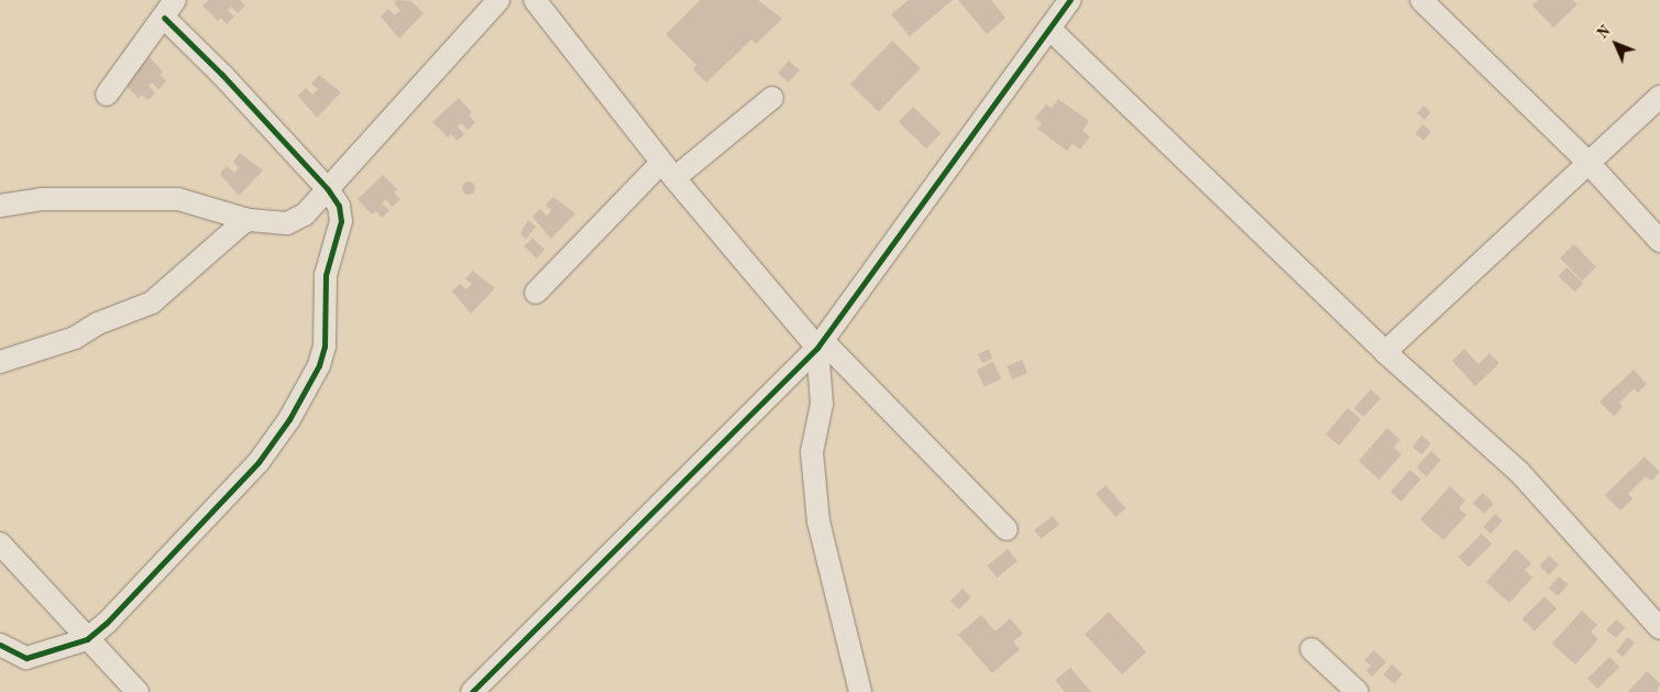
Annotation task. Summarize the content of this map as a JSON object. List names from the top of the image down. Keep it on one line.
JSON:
{"north":"top left"}
